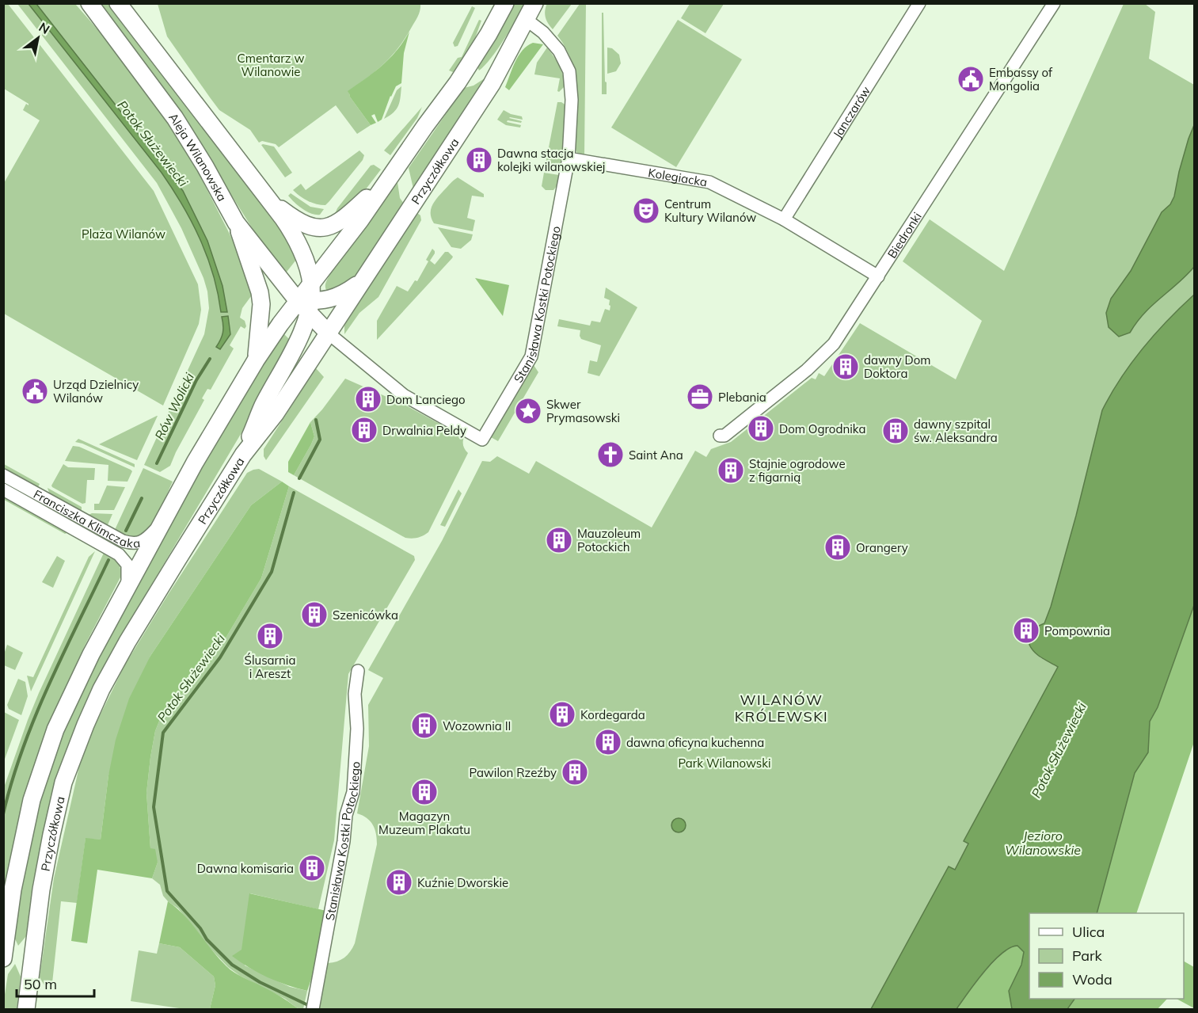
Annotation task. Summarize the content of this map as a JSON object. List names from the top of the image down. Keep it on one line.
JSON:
{"streets":{"main road":["Aleja Wilanowska","Przyczółkowa"],"street":["Janczarów","Kolegiacka","Biedronki","Stanisława Kostki Potockiego","Franciszka Klimczaka"]},"crossings":[["Janczarów","Kolegiacka"],["Aleja Wilanowska","Przyczółkowa"],["Aleja Wilanowska","Stanisława Kostki Potockiego"],["Przyczółkowa","Stanisława Kostki Potockiego"],["Kolegiacka","Biedronki"],["Kolegiacka","Stanisława Kostki Potockiego"]],"districts":["WILANÓW KRÓLEWSKI"],"water":["Potok Służewiecki","Rów Wolicki","Jezioro Wilanowskie"],"parks":["Cmentarz w Wilanowie","Plaża Wilanów","Park Wilanowski"],"places":{"public building":["Embassy of Mongolia","Urząd Dzielnicy Wilanów"],"building":["Dawna stacja kolejki wilanowskiej","dawny Dom Doktora","Dom Lanciego","Dom Ogrodnika","Drwalnia Peldy","dawny szpital św. Aleksandra","Stajnie ogrodowe z figarnią","Mauzoleum Potockich","Orangery","Szenicówka","Pompownia","Ślusarnia i Areszt","Kordegarda","Wozownia II","dawna oficyna kuchenna","Pawilon Rzeźby","Magazyn Muzeum Plakatu","Dawna komisaria","Kuźnie Dworskie"],"theatre":["Centrum Kultury Wilanów"],"office":["Plebania"],"place":["Skwer Prymasowski"],"church":["Saint Ana"]},"legend":["Ulica","Park","Woda"],"scale_bar":"50 m","north":"top right"}
